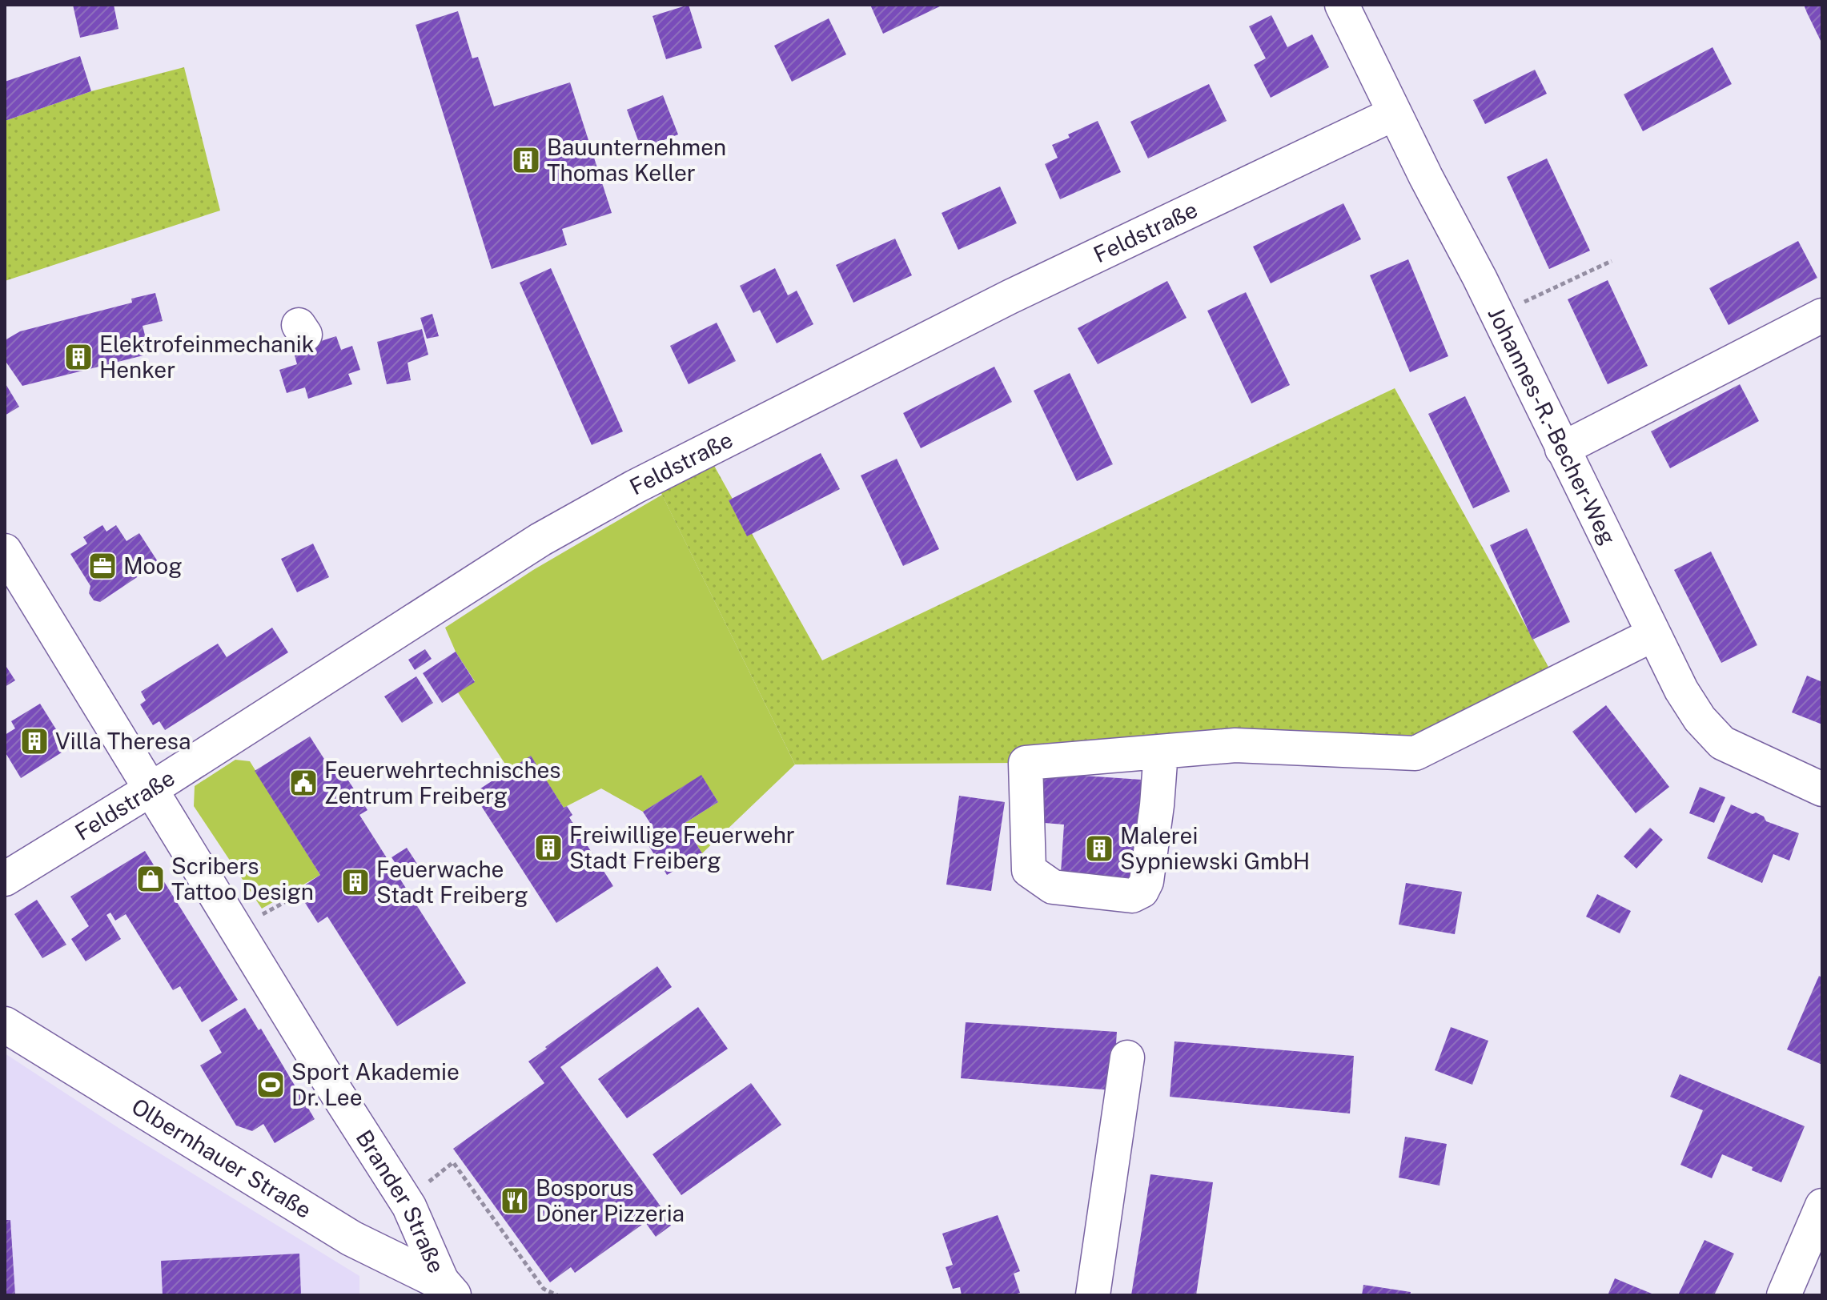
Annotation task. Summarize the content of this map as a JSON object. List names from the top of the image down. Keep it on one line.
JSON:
{"streets":{"main road":["Olbernhauer Straße"],"street":["Feldstraße","Johannes-R.-Becher-Weg","Brander Straße"]},"crossings":[["Feldstraße","Johannes-R.-Becher-Weg"],["Feldstraße","Brander Straße"],["Olbernhauer Straße","Brander Straße"]],"places":{"building":["Bauunternehmen Thomas Keller","Elektrofeinmechanik Henker","Villa Theresa","Freiwillige Feuerwehr Stadt Freiberg","Malerei Sypniewski GmbH","Feuerwache Stadt Freiberg"],"office":["Moog"],"public building":["Feuerwehrtechnisches Zentrum Freiberg"],"shop":["Scribers Tattoo Design"],"sports":["Sport Akademie Dr. Lee"],"restaurant":["Bosporus Döner Pizzeria"]}}
